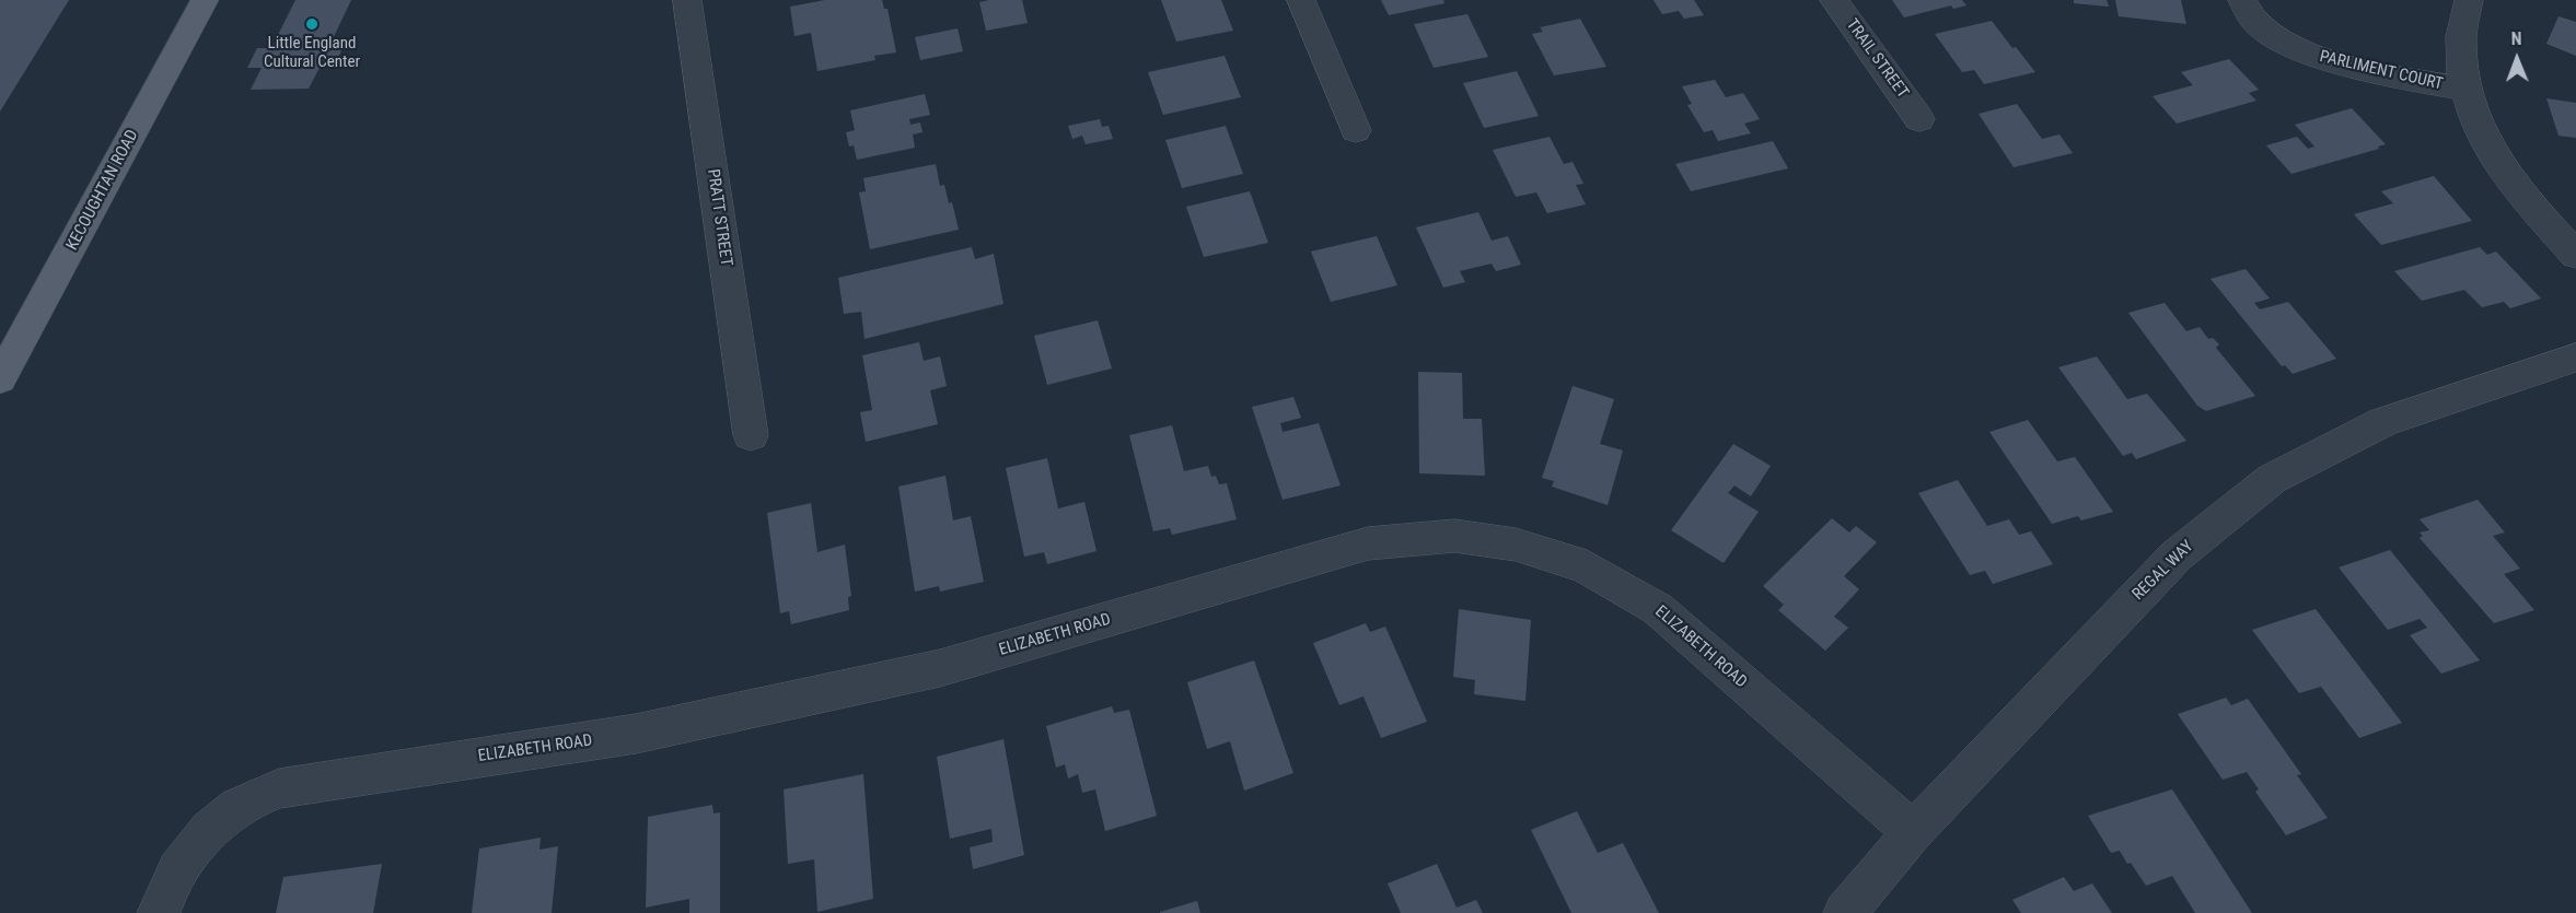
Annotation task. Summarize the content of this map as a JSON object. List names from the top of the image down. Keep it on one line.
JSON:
{"streets":{"main road":["KECOUGHTAN ROAD"],"street":["TRAIL STREET","PARLIMENT COURT","PRATT STREET","REGAL WAY","ELIZABETH ROAD"]},"crossings":[["REGAL WAY","ELIZABETH ROAD"]],"places":["Little England Cultural Center"],"north":"top"}
